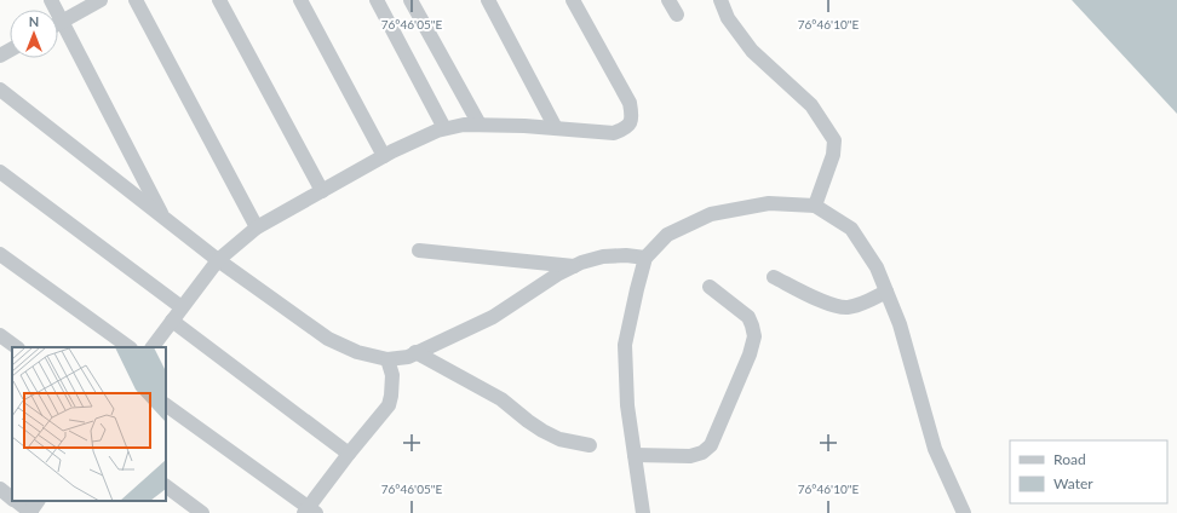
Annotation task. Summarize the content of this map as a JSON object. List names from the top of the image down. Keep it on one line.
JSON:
{"legend":["Road","Water"],"north":"top","coordinates":["76°46'05\"E","76°46'10\"E"]}
